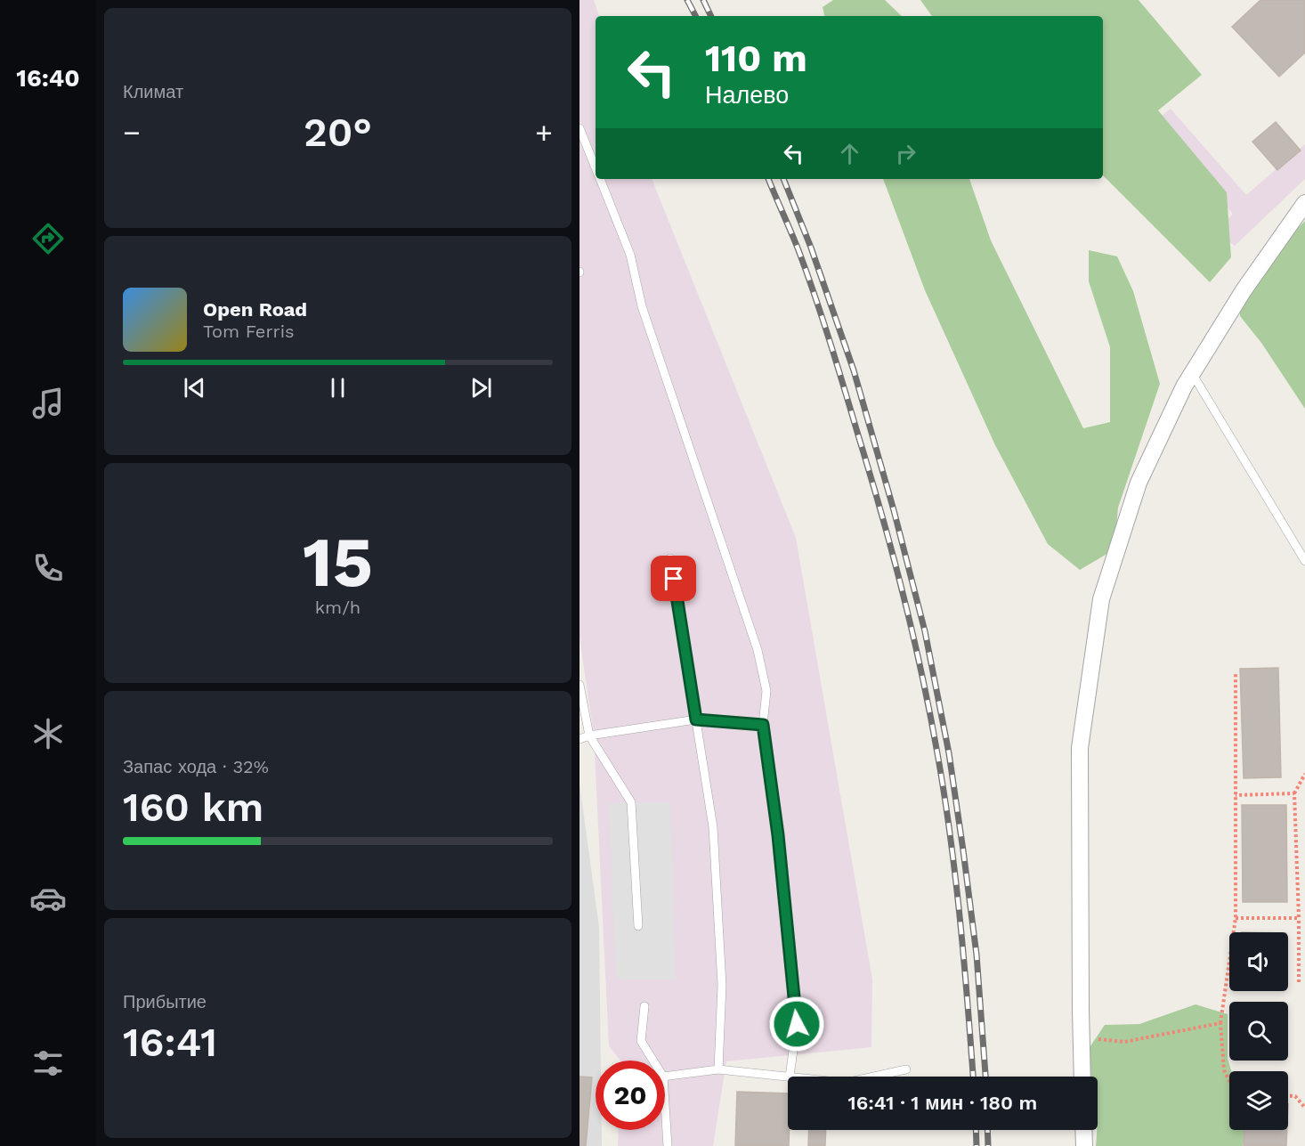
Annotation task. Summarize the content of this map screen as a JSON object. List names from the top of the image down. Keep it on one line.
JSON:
{"page":{"tabs":"16:40","tile":["Климат",["15","km/h"],["Запас хода · 32%","160 km"],["Прибытие","16:41"]],"turn":["110 m","Налево"],"heat":["−","20°","+"],"song":["Open Road","Tom Ferris"],"limit":"20","trip":"16:41 · 1 мин · 180 m"}}
